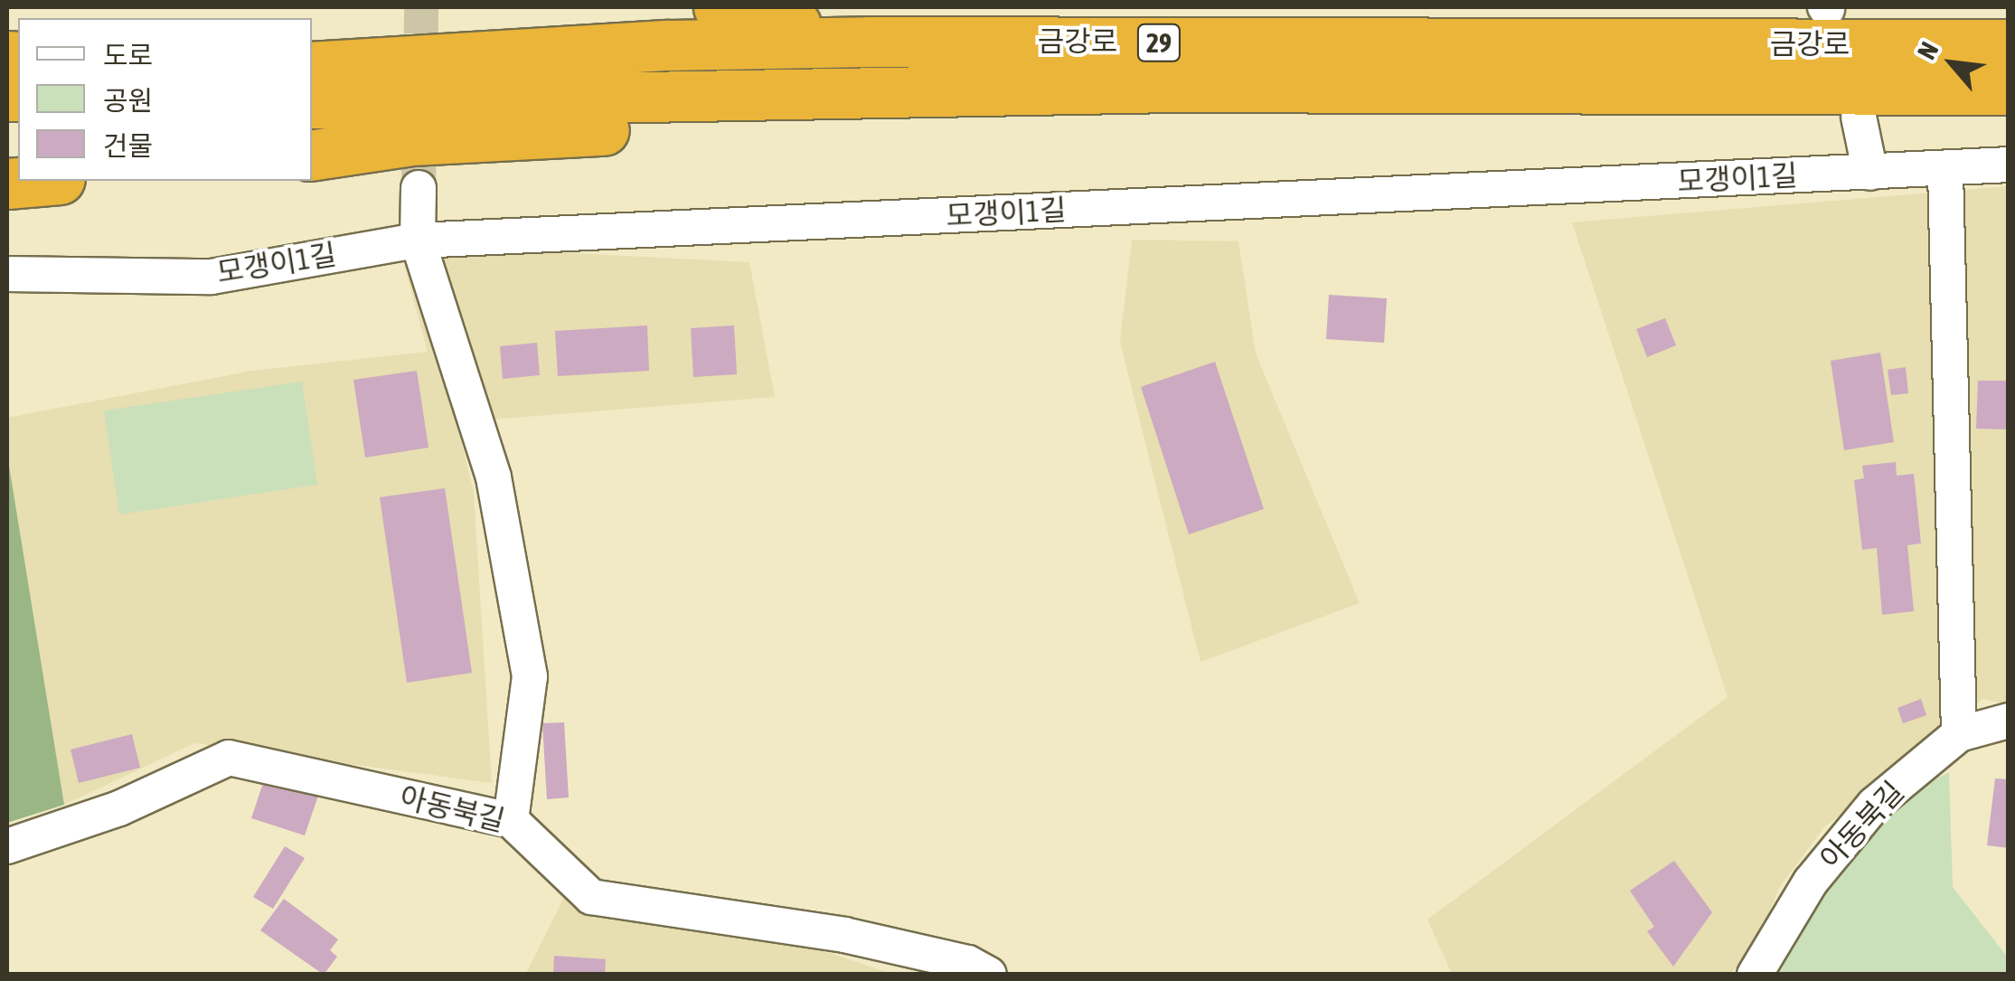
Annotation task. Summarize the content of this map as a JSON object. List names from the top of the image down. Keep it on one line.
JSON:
{"streets":{"highway":["금강로","29"],"street":["모갱이1길","아동북길"]},"legend":["도로","공원","건물"],"north":"top left"}
